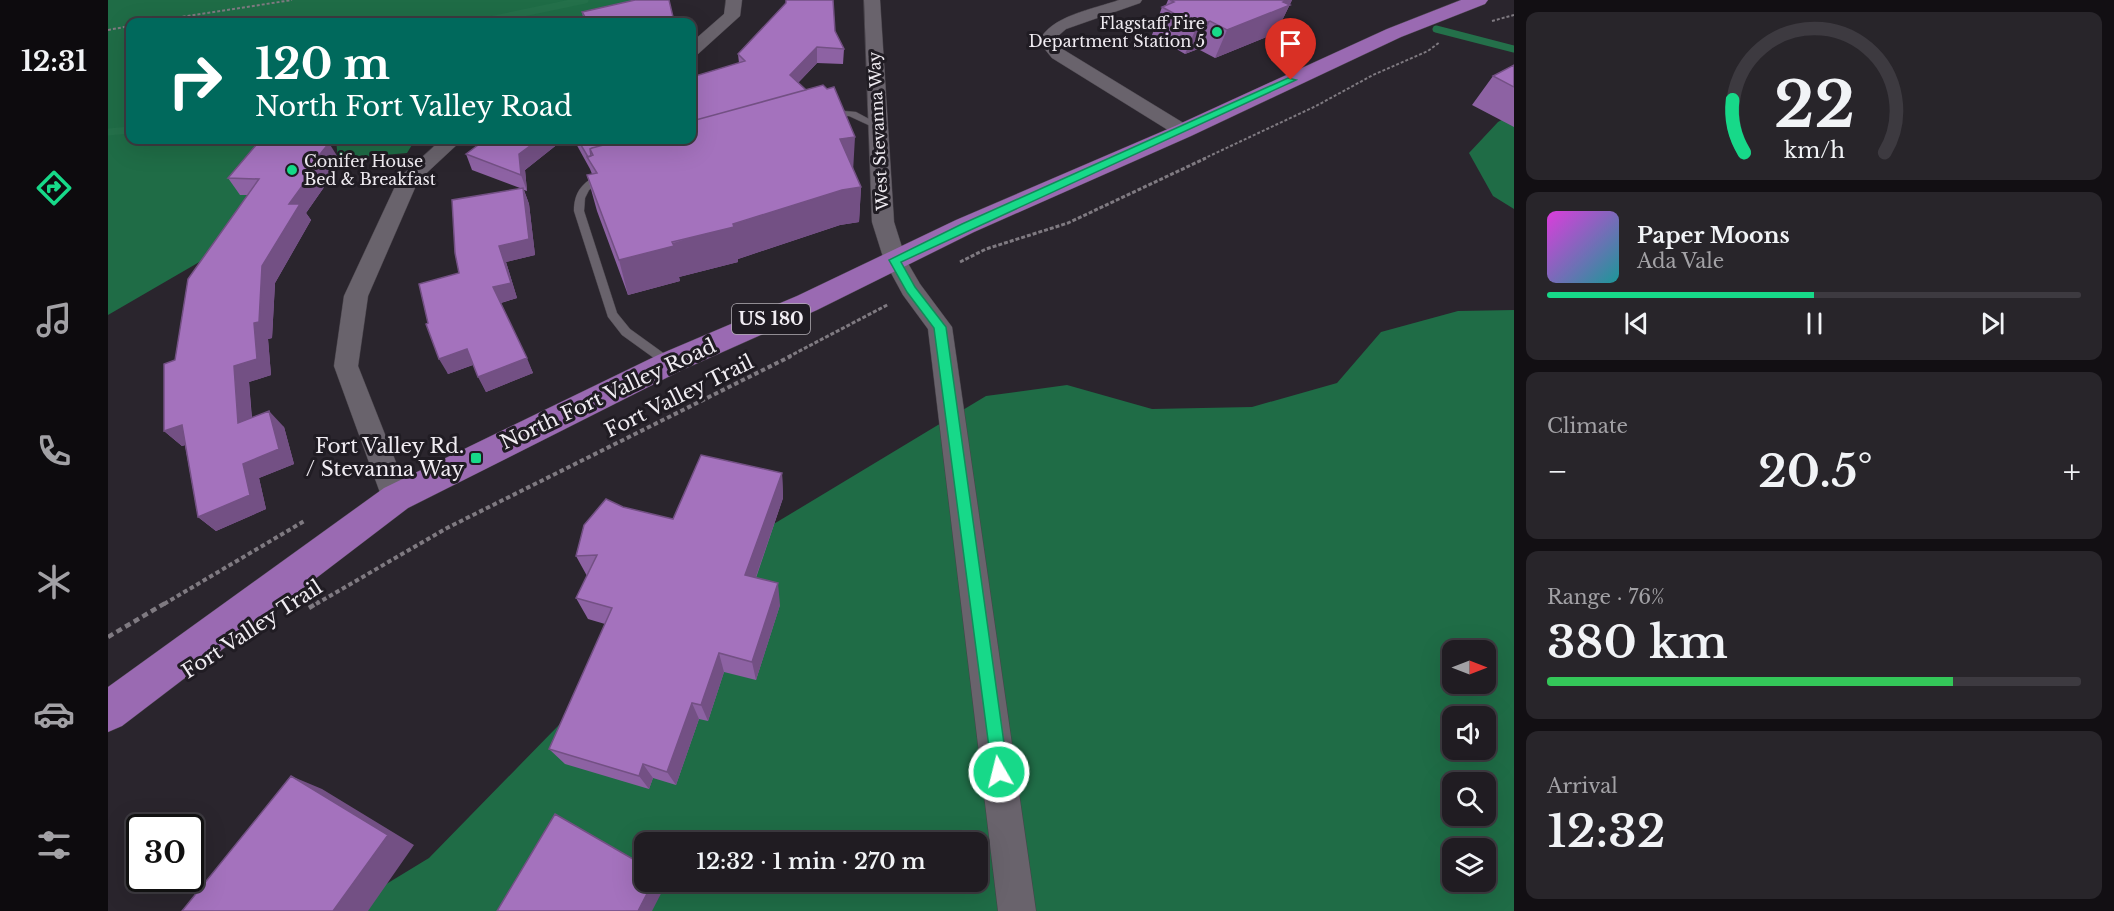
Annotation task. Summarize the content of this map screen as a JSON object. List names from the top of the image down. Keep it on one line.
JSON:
{"streets":{"main road":["US 180","North Fort Valley Road"],"street":["West Stevanna Way"],"path":["Fort Valley Trail"]},"crossings":[["West Stevanna Way","North Fort Valley Road"],["West Stevanna Way","Fort Valley Trail"]],"places":{"other":["Flagstaff Fire Department Station 5","Conifer House Bed & Breakfast"],"transit":["Fort Valley Rd. / Stevanna Way"]},"north":"right","page":{"tabs":"12:31","turn":["120 m","North Fort Valley Road"],"song":["Paper Moons","Ada Vale"],"tile":["Climate",["Range · 76%","380 km"],["Arrival","12:32"]],"heat":["−","20.5°","+"],"limit":"30","trip":"12:32 · 1 min · 270 m","gauge":["22","km/h"]}}
